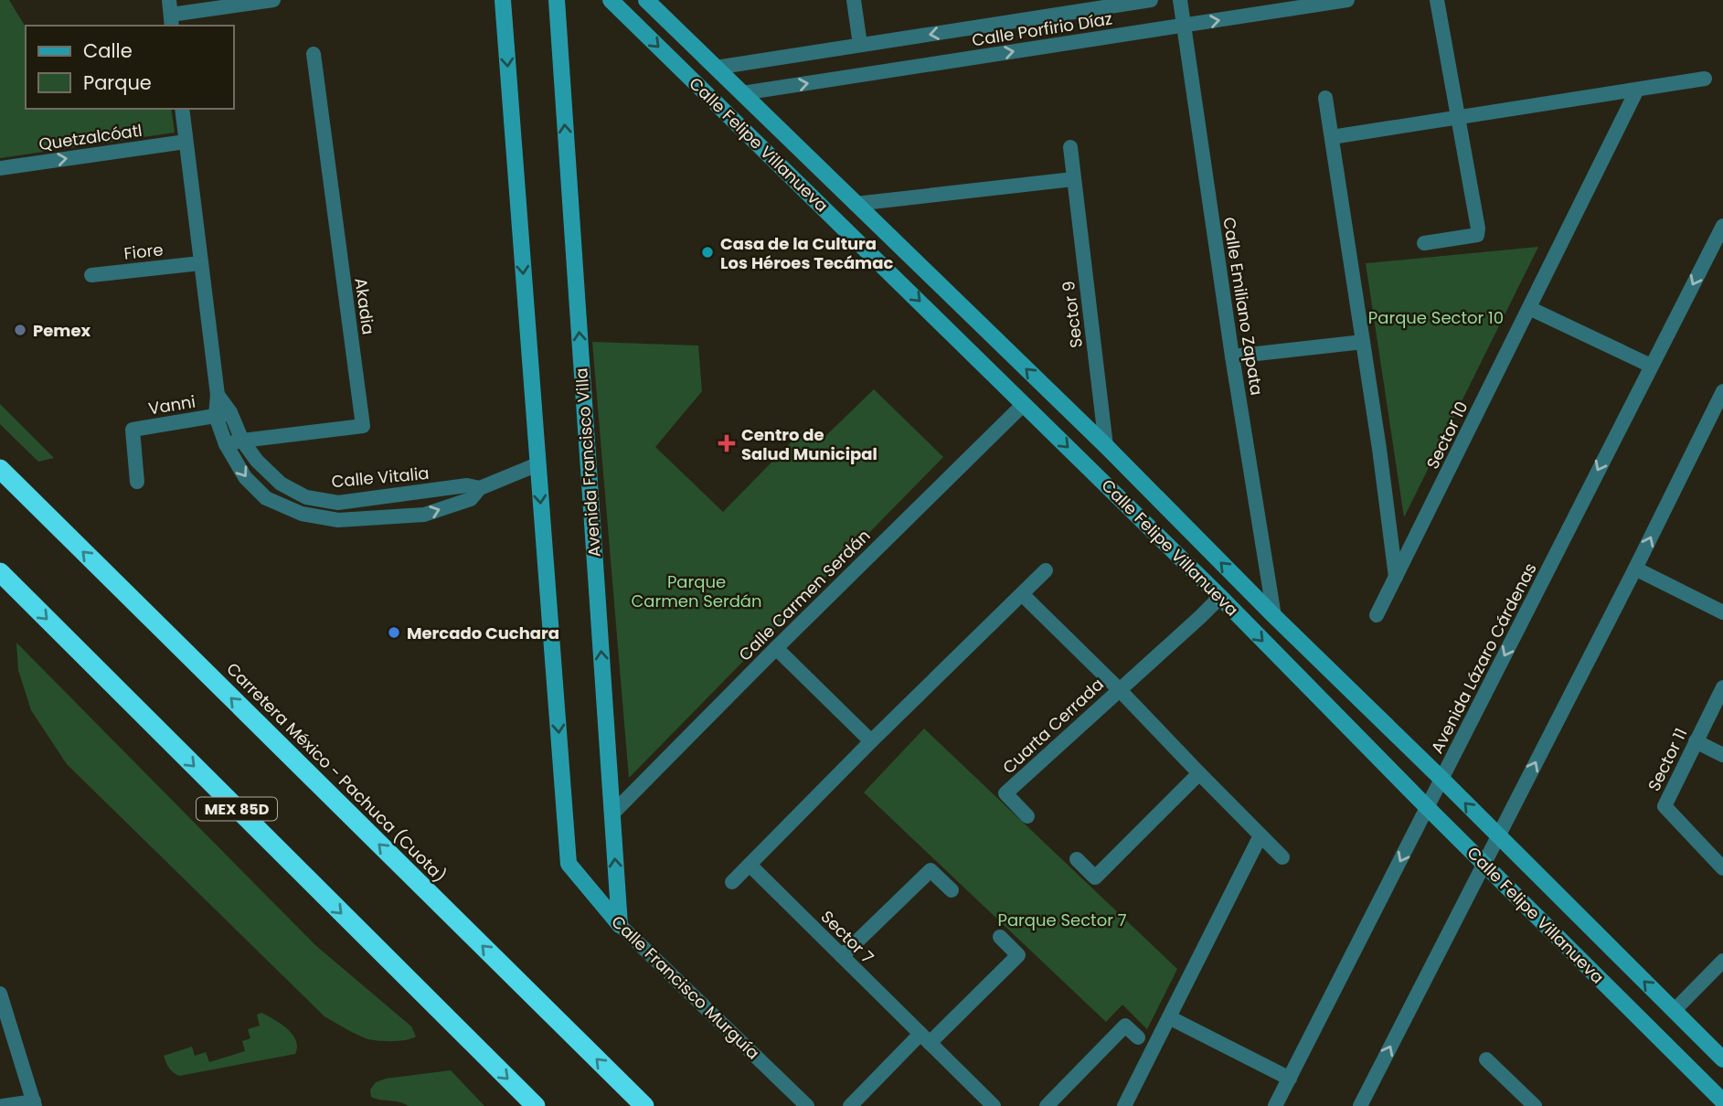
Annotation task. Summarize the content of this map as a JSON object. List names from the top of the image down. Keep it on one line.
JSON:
{"streets":{"highway":["Carretera México - Pachuca (Cuota)","MEX 85D"],"main road":["Calle Felipe Villanueva","Avenida Francisco Villa","Calle Francisco Murguía"],"street":["Calle Porfirio Díaz","Quetzalcóatl","Fiore","Akadia","Calle Emiliano Zapata","Sector 9","Vanni","Sector 10","Calle Vitalia","Calle Carmen Serdán","Avenida Lázaro Cárdenas","Cuarta Cerrada","Sector 11","Sector 7"]},"crossings":[["Calle Porfirio Díaz","Calle Felipe Villanueva"],["Calle Porfirio Díaz","Calle Emiliano Zapata"],["Quetzalcóatl","Calle Vitalia"],["Calle Felipe Villanueva","Calle Emiliano Zapata"],["Calle Felipe Villanueva","Sector 9"],["Calle Felipe Villanueva","Calle Carmen Serdán"],["Calle Felipe Villanueva","Avenida Lázaro Cárdenas"],["Fiore","Calle Vitalia"],["Akadia","Calle Vitalia"],["Vanni","Calle Vitalia"],["Avenida Francisco Villa","Calle Carmen Serdán"],["Avenida Francisco Villa","Calle Francisco Murguía"],["Calle Vitalia","Calle Francisco Murguía"]],"one_way":["Quetzalcóatl","Calle Francisco Murguía"],"parks":["Parque Sector 10","Parque Carmen Serdán","Parque Sector 7"],"places":{"other":["Casa de la Cultura Los Héroes Tecámac","Pemex","Mercado Cuchara"],"health":["Centro de Salud Municipal"]},"legend":["Calle","Parque"]}
